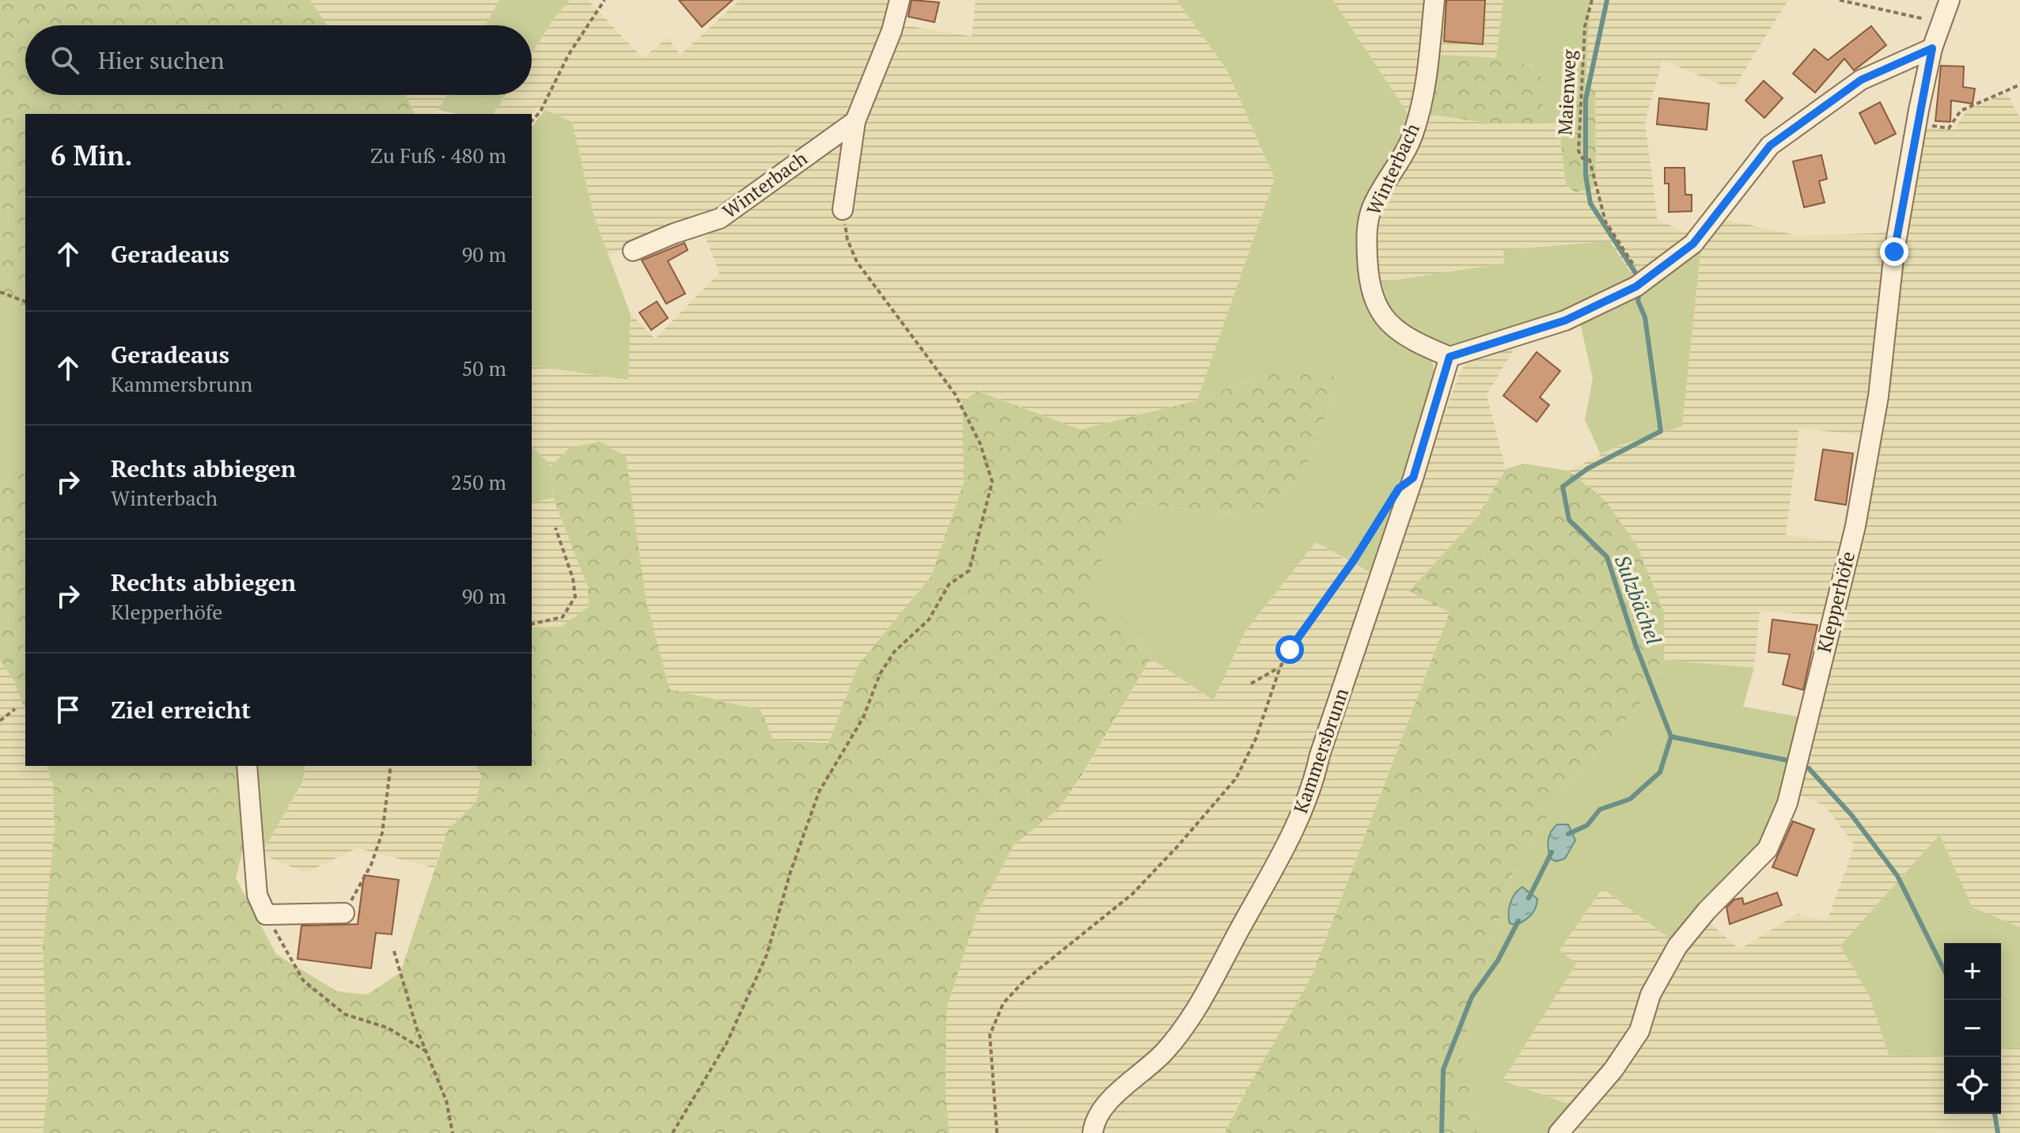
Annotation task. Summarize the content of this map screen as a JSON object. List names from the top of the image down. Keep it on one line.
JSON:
{"streets":{"street":["Winterbach","Klepperhöfe","Kammersbrunn"],"path":["Maienweg"]},"crossings":[["Winterbach","Kammersbrunn"]],"water":["Sulzbächel"],"page":{"search":"Hier suchen","heading":["6 Min.","Zu Fuß · 480 m"],"list":[["Geradeaus","90 m"],["Geradeaus","Kammersbrunn","50 m"],["Rechts abbiegen","Winterbach","250 m"],["Rechts abbiegen","Klepperhöfe","90 m"],"Ziel erreicht"],"map_buttons":["+","−"]}}
